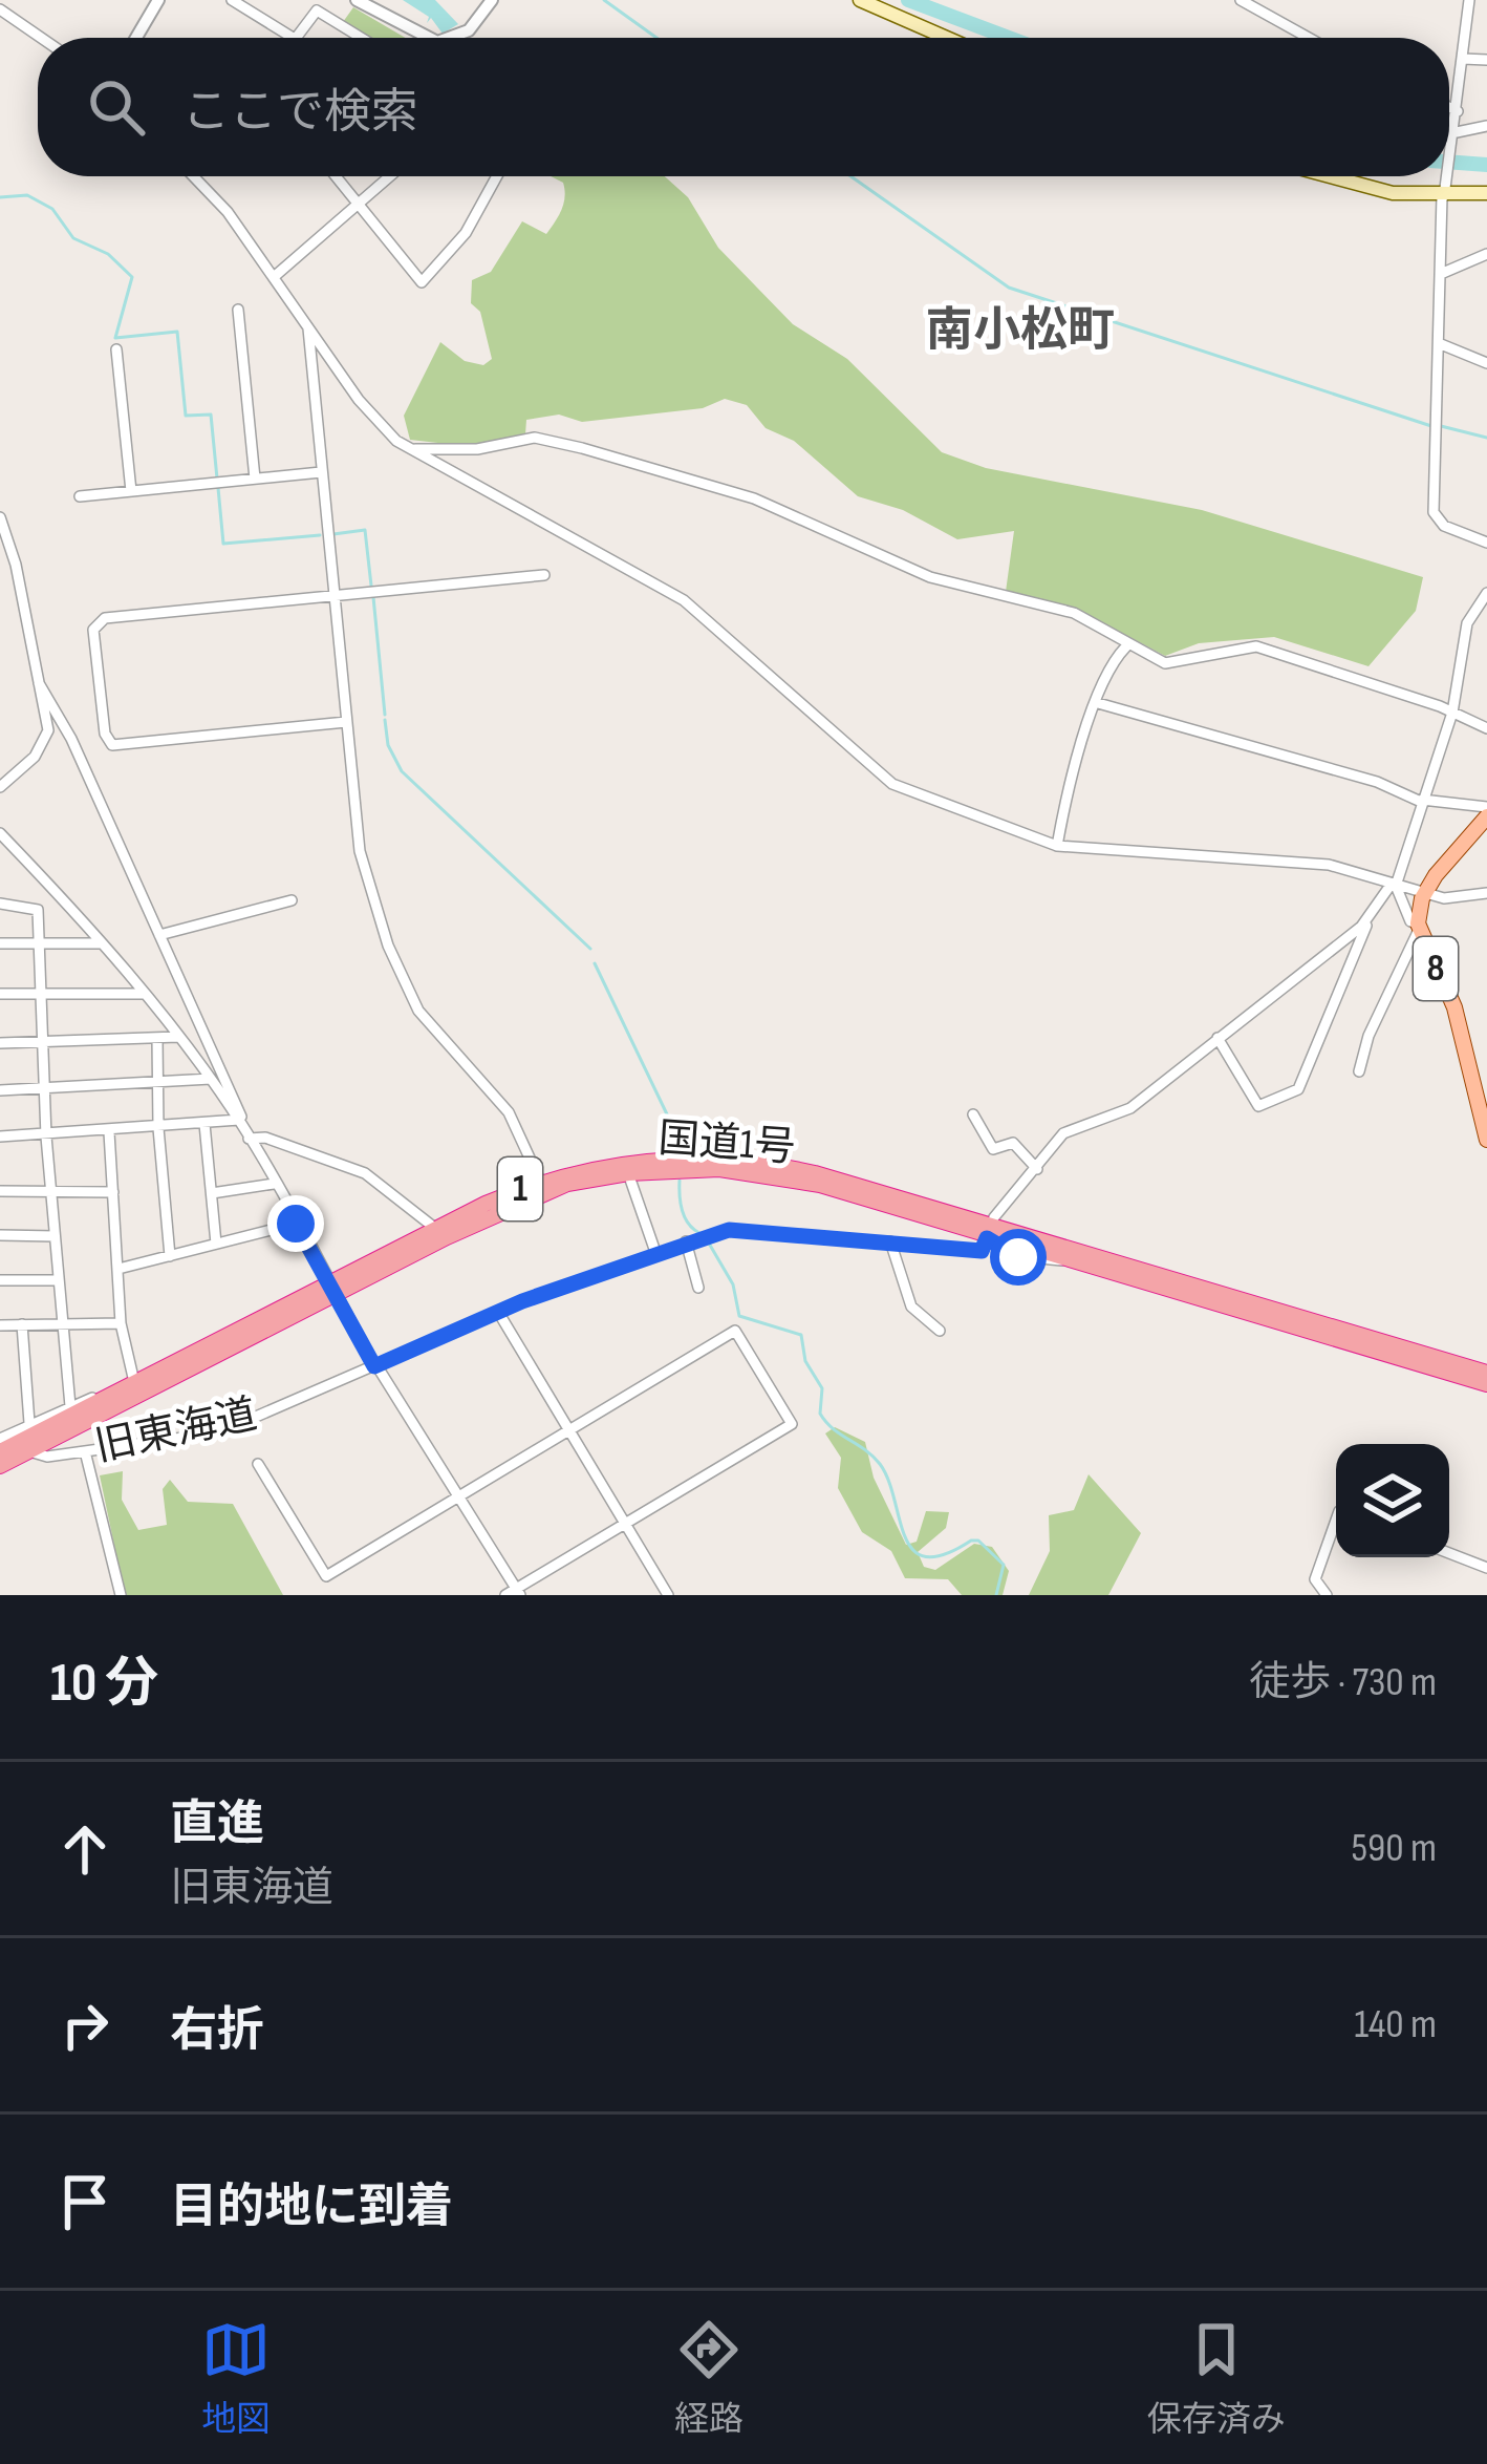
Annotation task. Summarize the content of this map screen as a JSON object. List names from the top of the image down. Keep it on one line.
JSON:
{"streets":{"highway":["国道1号","1"],"main road":["8"],"street":["旧東海道"]},"crossings":[["国道1号","旧東海道"]],"districts":["南小松町"],"page":{"search":"ここで検索","heading":["10 分","徒歩 · 730 m"],"list":[["直進","旧東海道","590 m"],["右折","140 m"],"目的地に到着"],"nav":["地図","経路","保存済み"]}}
